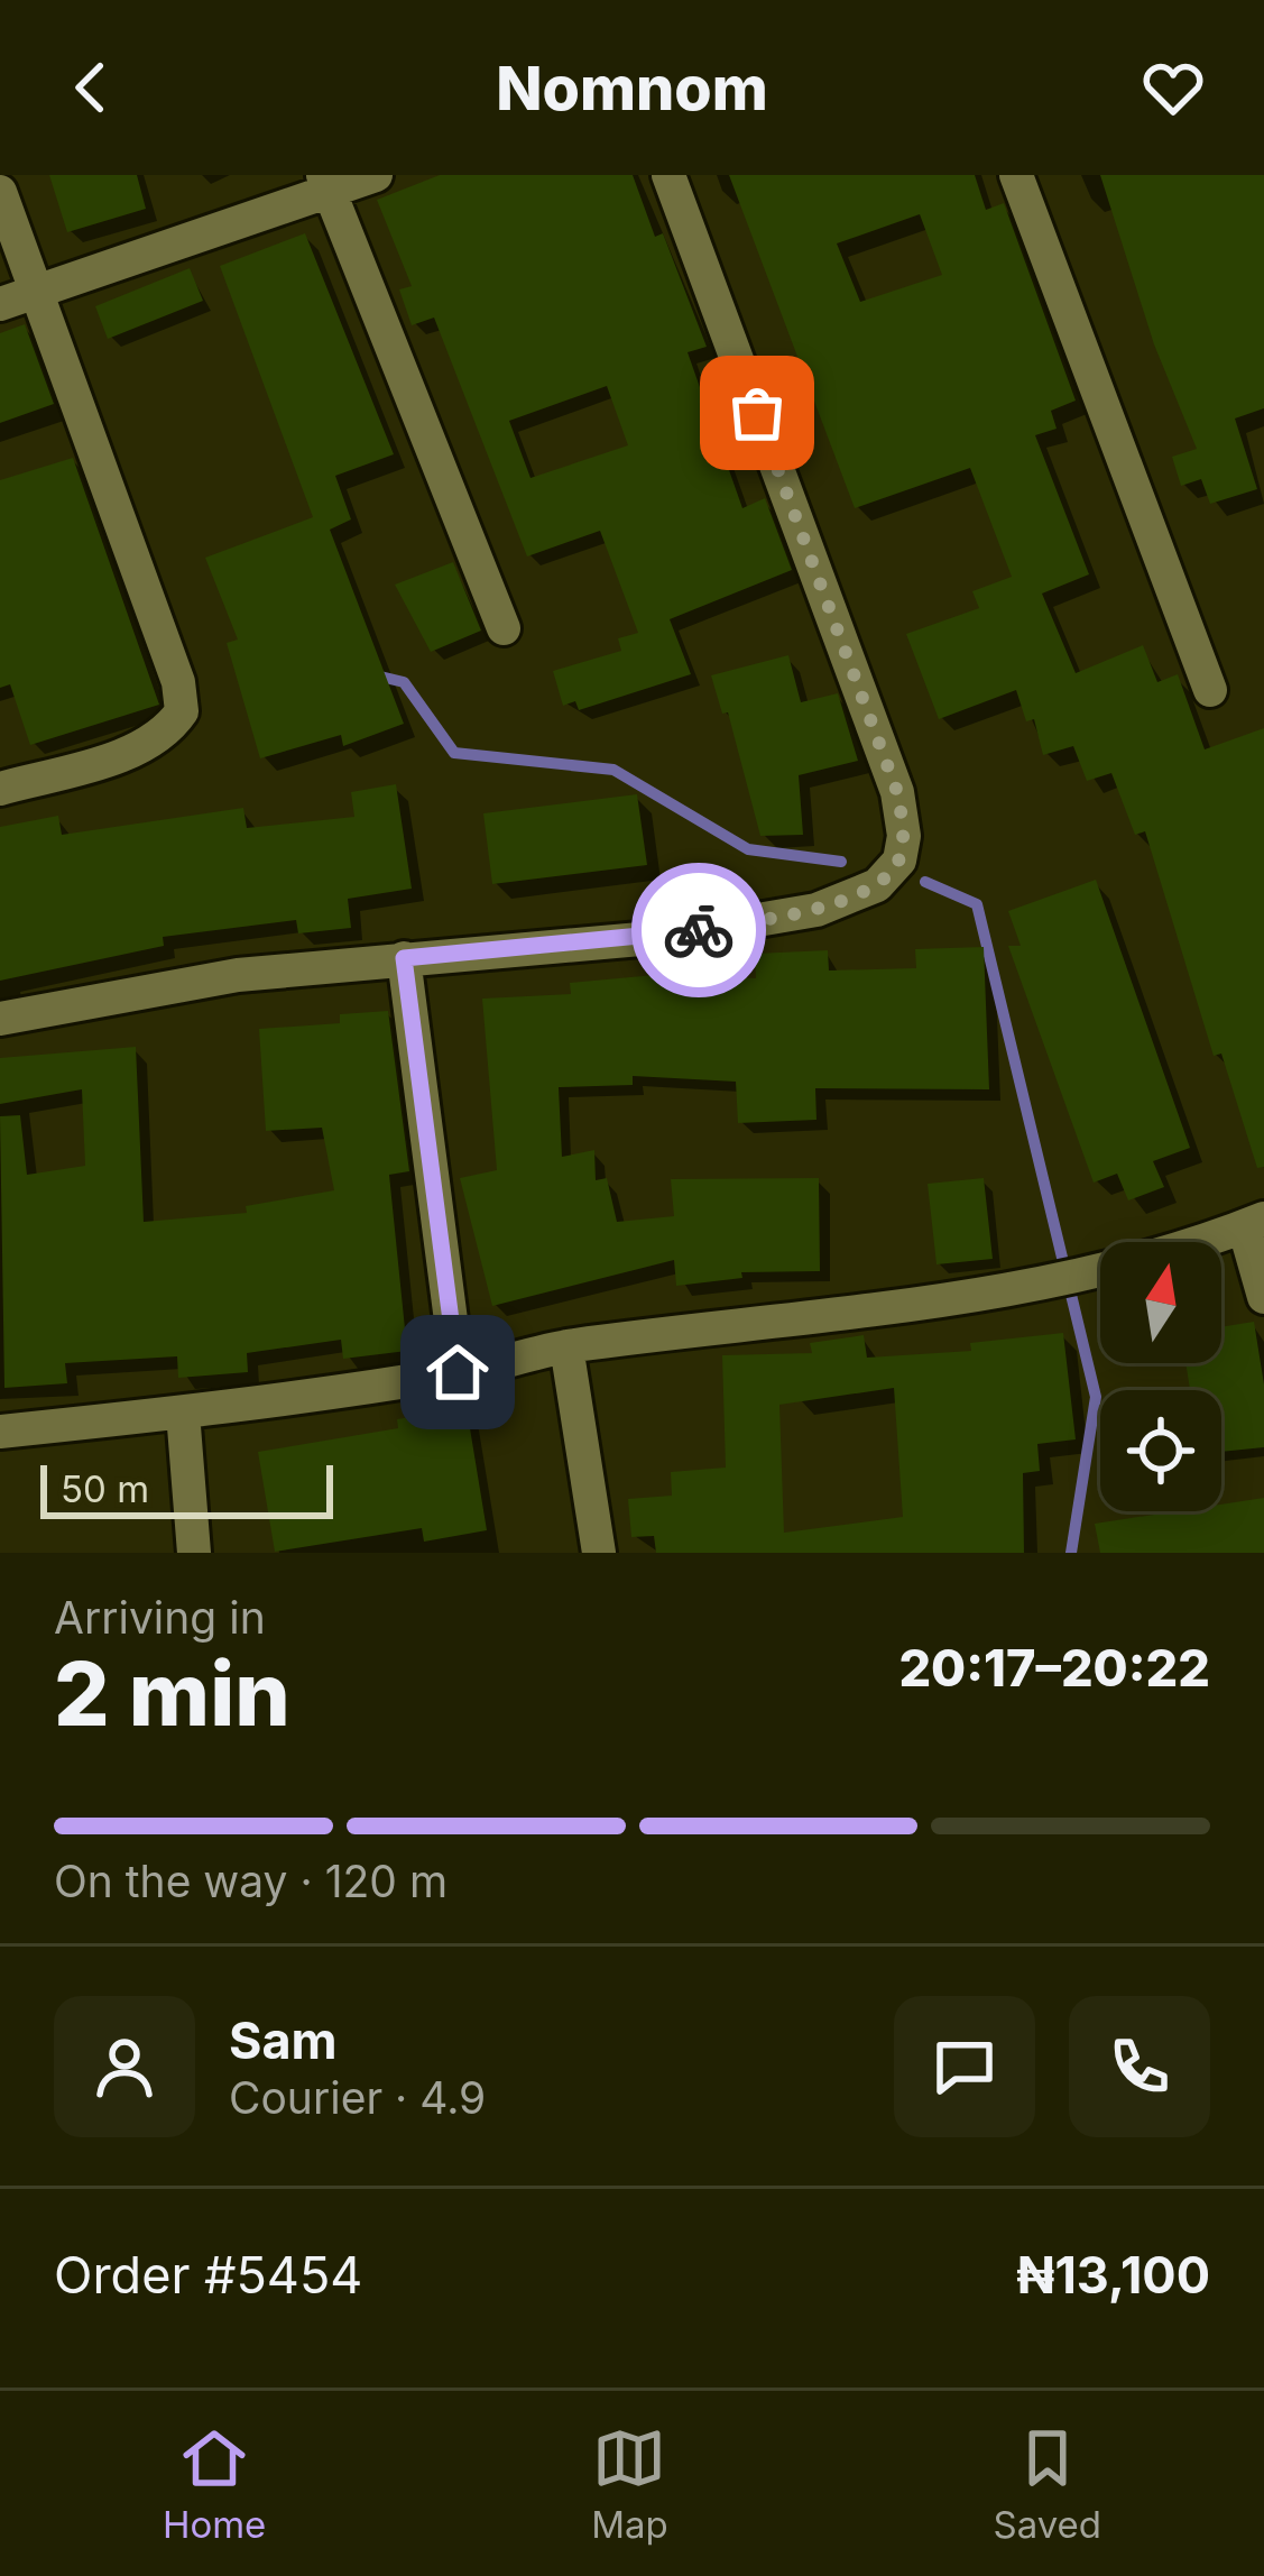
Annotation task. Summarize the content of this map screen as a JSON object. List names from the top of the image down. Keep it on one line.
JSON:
{"scale_bar":"50 m","north":"top","page":{"header":"Nomnom","scale":"50 m","heading":["2 min","Arriving in","20:17–20:22"],"panel":["Sam","Courier · 4.9","Order #5454","₦13,100"],"bar":"On the way · 120 m","tabs":["Home","Map","Saved"]}}
